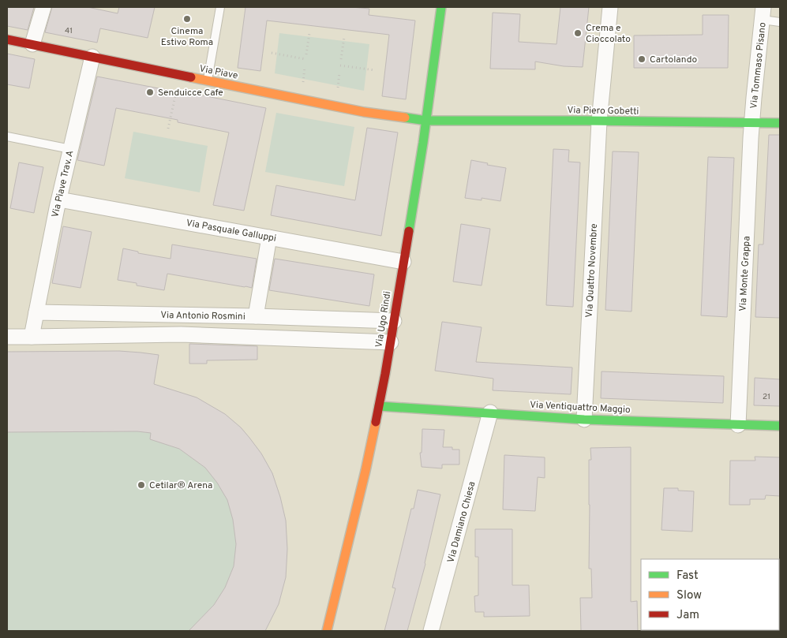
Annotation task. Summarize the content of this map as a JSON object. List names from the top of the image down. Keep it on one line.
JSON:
{"streets":{"street":["Via Tommaso Pisano","Via Piave","Via Piero Gobetti","Via Piave Trav. A","Via Pasquale Galluppi","Via Quattro Novembre","Via Monte Grappa","Via Antonio Rosmini","Via Ugo Rindi","Via Ventiquattro Maggio","Via Damiano Chiesa"]},"crossings":[["Via Tommaso Pisano","Via Piero Gobetti"],["Via Tommaso Pisano","Via Monte Grappa"],["Via Piave","Via Piero Gobetti"],["Via Piave","Via Piave Trav. A"],["Via Piave","Via Ugo Rindi"],["Via Piero Gobetti","Via Quattro Novembre"],["Via Piero Gobetti","Via Monte Grappa"],["Via Piero Gobetti","Via Ugo Rindi"],["Via Piave Trav. A","Via Pasquale Galluppi"],["Via Piave Trav. A","Via Antonio Rosmini"],["Via Pasquale Galluppi","Via Ugo Rindi"],["Via Quattro Novembre","Via Ventiquattro Maggio"],["Via Monte Grappa","Via Ventiquattro Maggio"],["Via Antonio Rosmini","Via Ugo Rindi"],["Via Ugo Rindi","Via Ventiquattro Maggio"],["Via Ventiquattro Maggio","Via Damiano Chiesa"]],"places":["Cinema Estivo Roma","Crema e Cioccolato","Cartolando","Senduicce Cafe","Cetilar® Arena"],"house_numbers":["41","21"],"legend":["Fast","Slow","Jam"]}
